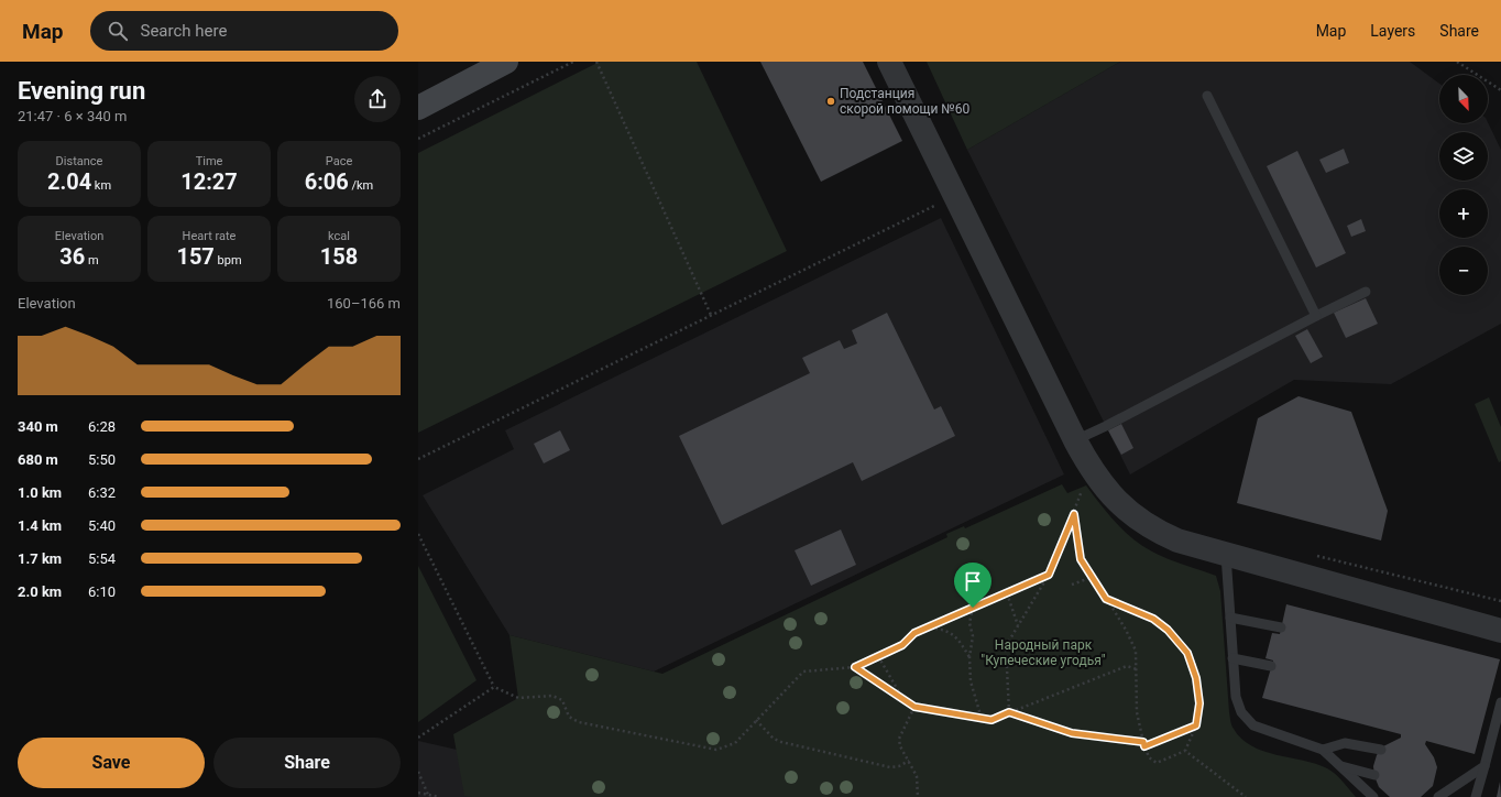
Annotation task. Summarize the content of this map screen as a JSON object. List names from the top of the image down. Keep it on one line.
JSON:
{"parks":["Народный парк \"Купеческие угодья\""],"places":["Подстанция скорой помощи №60"],"north":"bottom right","page":{"header":"Map","search":"Search here","nav":["Map","Layers","Share"],"heading":["Evening run","21:47 · 6 × 340 m"],"map_buttons":["+","−"],"stats":[["Distance","2.04 km"],["Time","12:27"],["Pace","6:06 /km"],["Elevation","36 m"],["Heart rate","157 bpm"],["kcal","158"]],"chart":["Elevation","160–166 m"],"list":[{"name":"340 m","note":"6:28"},{"name":"680 m","note":"5:50"},{"name":"1.0 km","note":"6:32"},{"name":"1.4 km","note":"5:40"},{"name":"1.7 km","note":"5:54"},{"name":"2.0 km","note":"6:10"}],"buttons":["Save","Share"]}}
